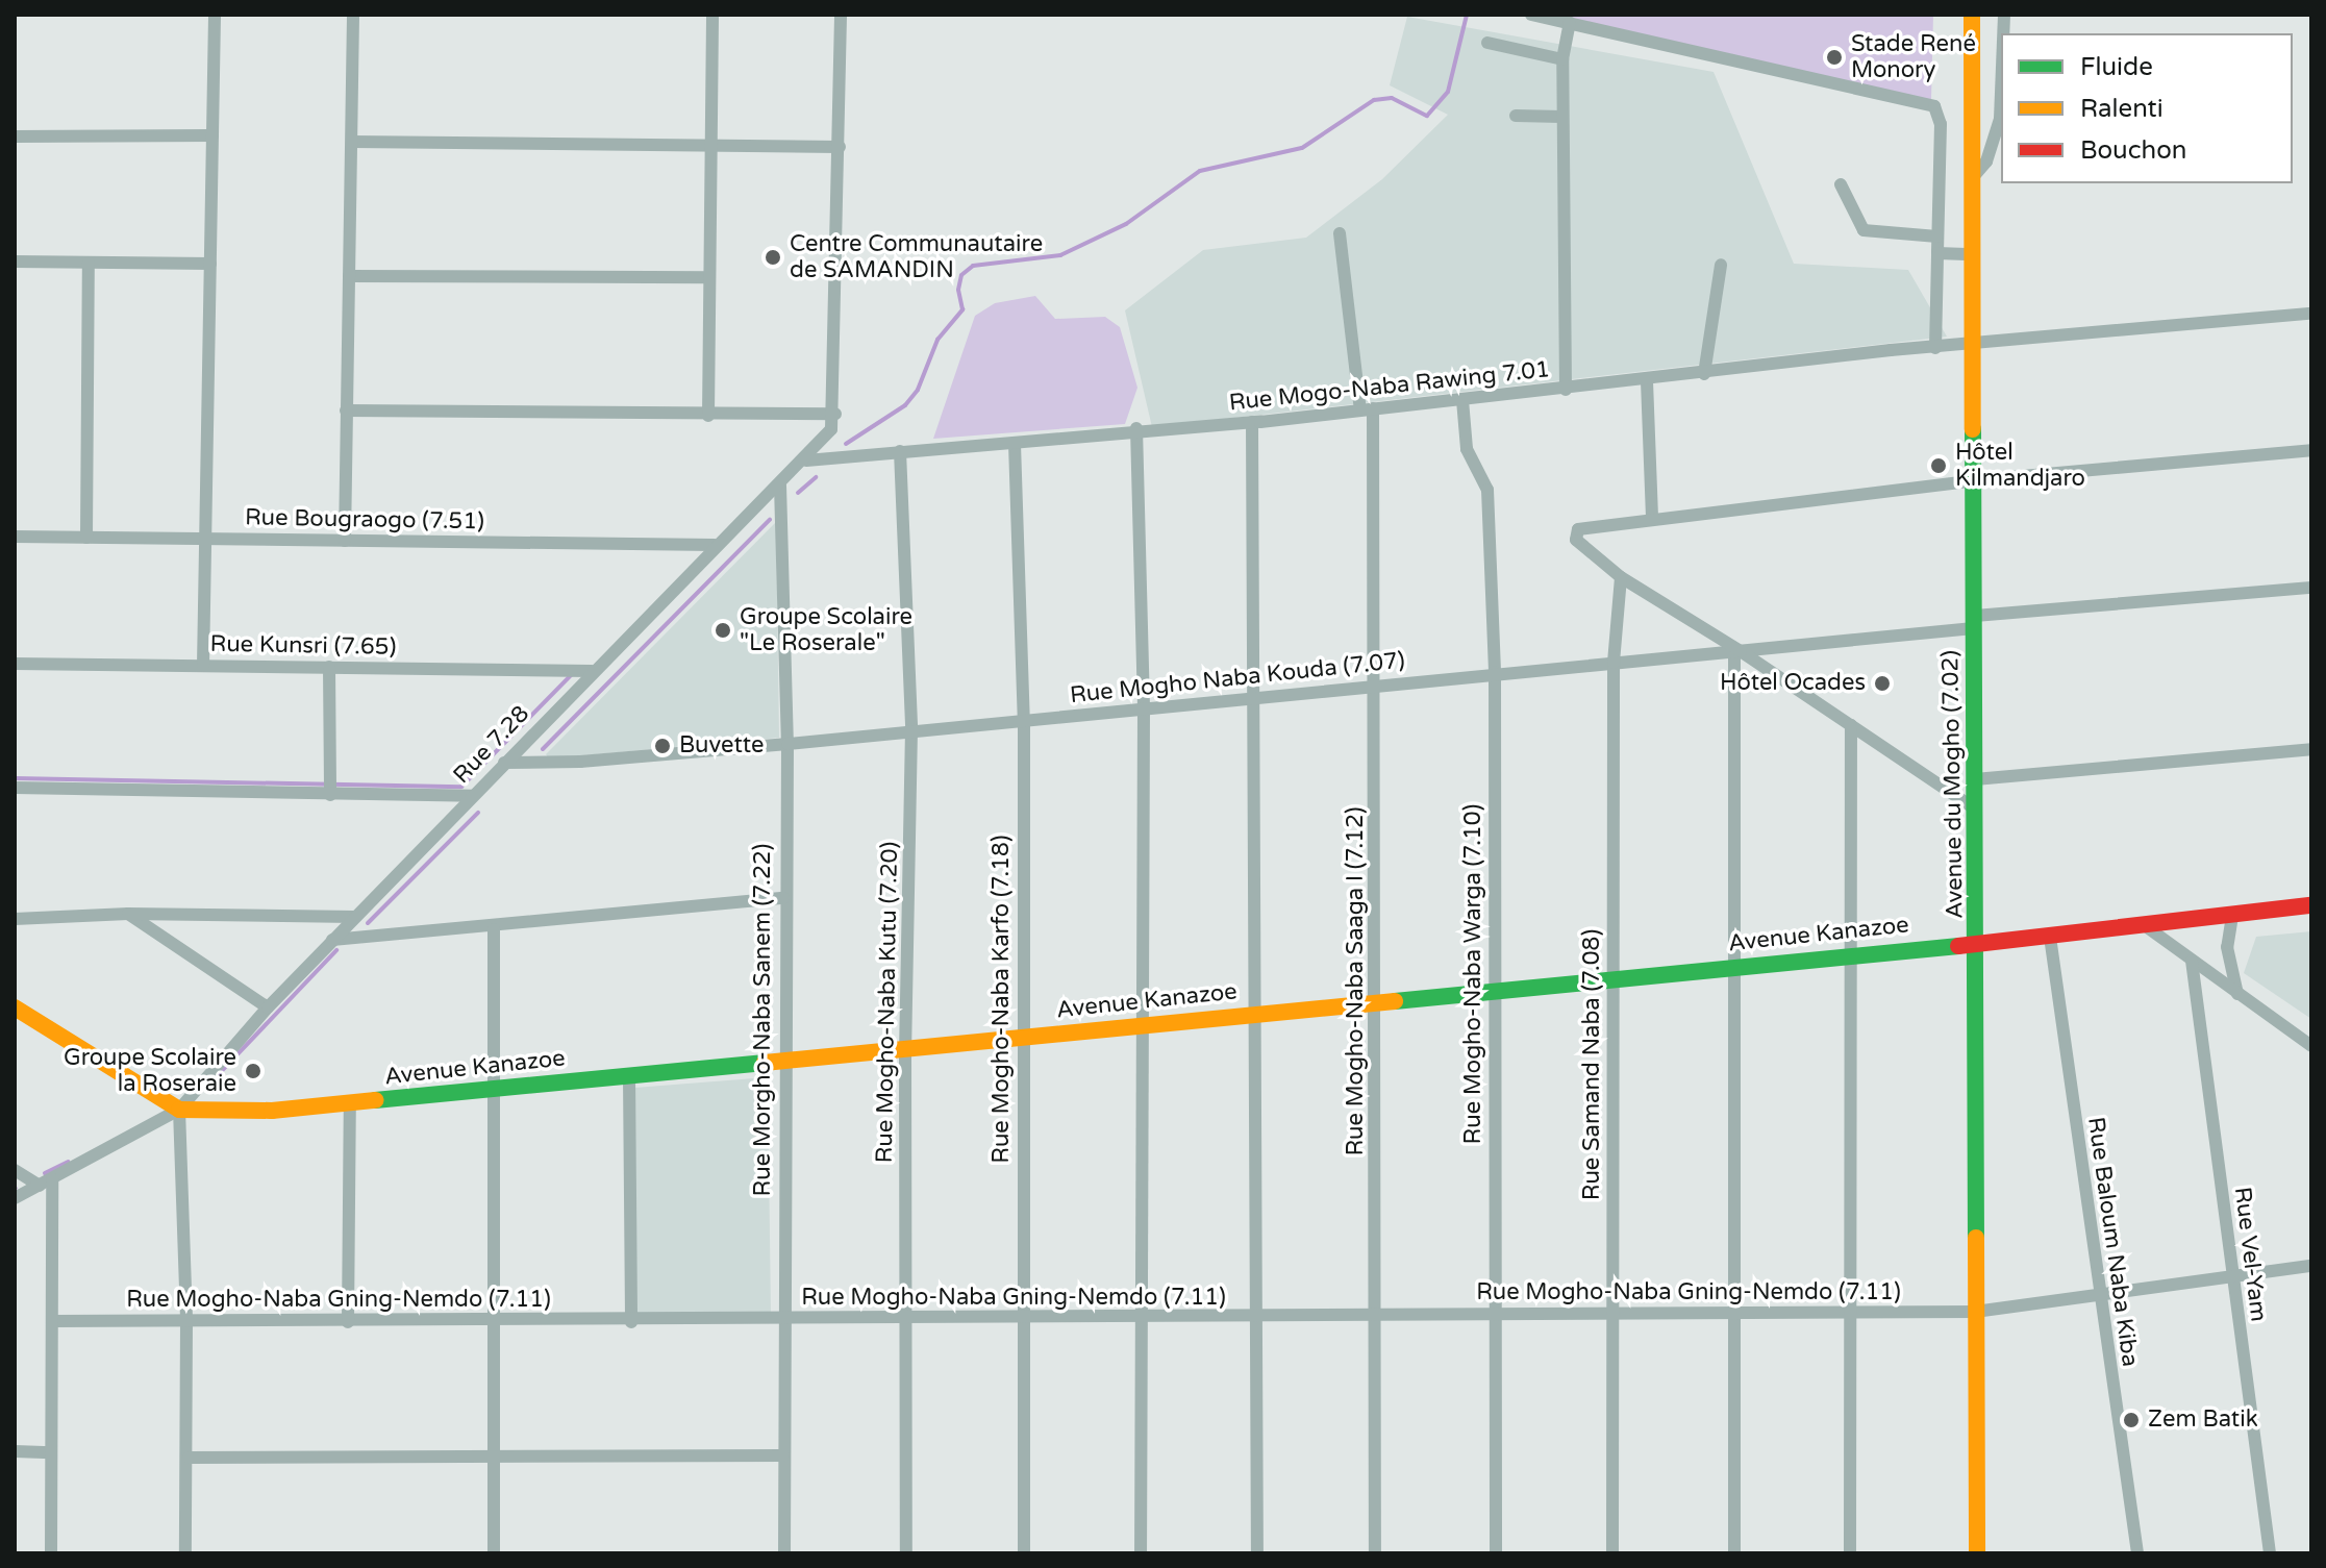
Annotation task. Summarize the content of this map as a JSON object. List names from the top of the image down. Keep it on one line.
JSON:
{"streets":{"street":["Rue Mogo-Naba Rawing 7.01","Rue Bougraogo (7.51)","Rue Kunsri (7.65)","Rue Mogho Naba Kouda (7.07)","Rue 7.28","Avenue du Mogho (7.02)","Avenue Kanazoe","Rue Mogho-Naba Warga (7.10)","Rue Mogho-Naba Saaga I (7.12)","Rue Mogho-Naba Karfo (7.18)","Rue Mogho-Naba Kutu (7.20)","Rue Morgho-Naba Sanem (7.22)","Rue Samand Naba (7.08)","Rue Baloum Naba Kiba","Rue Vel-Yam","Rue Mogho-Naba Gning-Nemdo (7.11)"]},"crossings":[["Rue Mogo-Naba Rawing 7.01","Rue 7.28"],["Rue Mogo-Naba Rawing 7.01","Avenue du Mogho (7.02)"],["Rue Mogo-Naba Rawing 7.01","Rue Mogho-Naba Warga (7.10)"],["Rue Mogo-Naba Rawing 7.01","Rue Mogho-Naba Saaga I (7.12)"],["Rue Mogo-Naba Rawing 7.01","Rue Mogho-Naba Karfo (7.18)"],["Rue Mogo-Naba Rawing 7.01","Rue Mogho-Naba Kutu (7.20)"],["Rue Bougraogo (7.51)","Rue 7.28"],["Rue Kunsri (7.65)","Rue 7.28"],["Rue Mogho Naba Kouda (7.07)","Rue 7.28"],["Rue Mogho Naba Kouda (7.07)","Avenue du Mogho (7.02)"],["Rue Mogho Naba Kouda (7.07)","Rue Mogho-Naba Warga (7.10)"],["Rue Mogho Naba Kouda (7.07)","Rue Mogho-Naba Saaga I (7.12)"],["Rue Mogho Naba Kouda (7.07)","Rue Mogho-Naba Karfo (7.18)"],["Rue Mogho Naba Kouda (7.07)","Rue Mogho-Naba Kutu (7.20)"],["Rue Mogho Naba Kouda (7.07)","Rue Morgho-Naba Sanem (7.22)"],["Rue Mogho Naba Kouda (7.07)","Rue Samand Naba (7.08)"],["Rue 7.28","Avenue Kanazoe"],["Rue 7.28","Rue Morgho-Naba Sanem (7.22)"],["Avenue du Mogho (7.02)","Avenue Kanazoe"],["Avenue du Mogho (7.02)","Rue Mogho-Naba Gning-Nemdo (7.11)"],["Avenue Kanazoe","Rue Mogho-Naba Warga (7.10)"],["Avenue Kanazoe","Rue Mogho-Naba Saaga I (7.12)"],["Avenue Kanazoe","Rue Mogho-Naba Karfo (7.18)"],["Avenue Kanazoe","Rue Mogho-Naba Kutu (7.20)"],["Avenue Kanazoe","Rue Morgho-Naba Sanem (7.22)"],["Avenue Kanazoe","Rue Samand Naba (7.08)"],["Avenue Kanazoe","Rue Baloum Naba Kiba"],["Rue Mogho-Naba Warga (7.10)","Rue Mogho-Naba Gning-Nemdo (7.11)"],["Rue Mogho-Naba Saaga I (7.12)","Rue Mogho-Naba Gning-Nemdo (7.11)"],["Rue Mogho-Naba Karfo (7.18)","Rue Mogho-Naba Gning-Nemdo (7.11)"],["Rue Mogho-Naba Kutu (7.20)","Rue Mogho-Naba Gning-Nemdo (7.11)"],["Rue Morgho-Naba Sanem (7.22)","Rue Mogho-Naba Gning-Nemdo (7.11)"],["Rue Samand Naba (7.08)","Rue Mogho-Naba Gning-Nemdo (7.11)"],["Rue Baloum Naba Kiba","Rue Mogho-Naba Gning-Nemdo (7.11)"],["Rue Vel-Yam","Rue Mogho-Naba Gning-Nemdo (7.11)"]],"places":["Stade René Monory","Centre Communautaire de SAMANDIN","Hôtel Kilmandjaro","Groupe Scolaire \"Le Roserale\"","Hôtel Ocades","Buvette","Groupe Scolaire la Roseraie","Zem Batik"],"legend":["Fluide","Ralenti","Bouchon"]}
